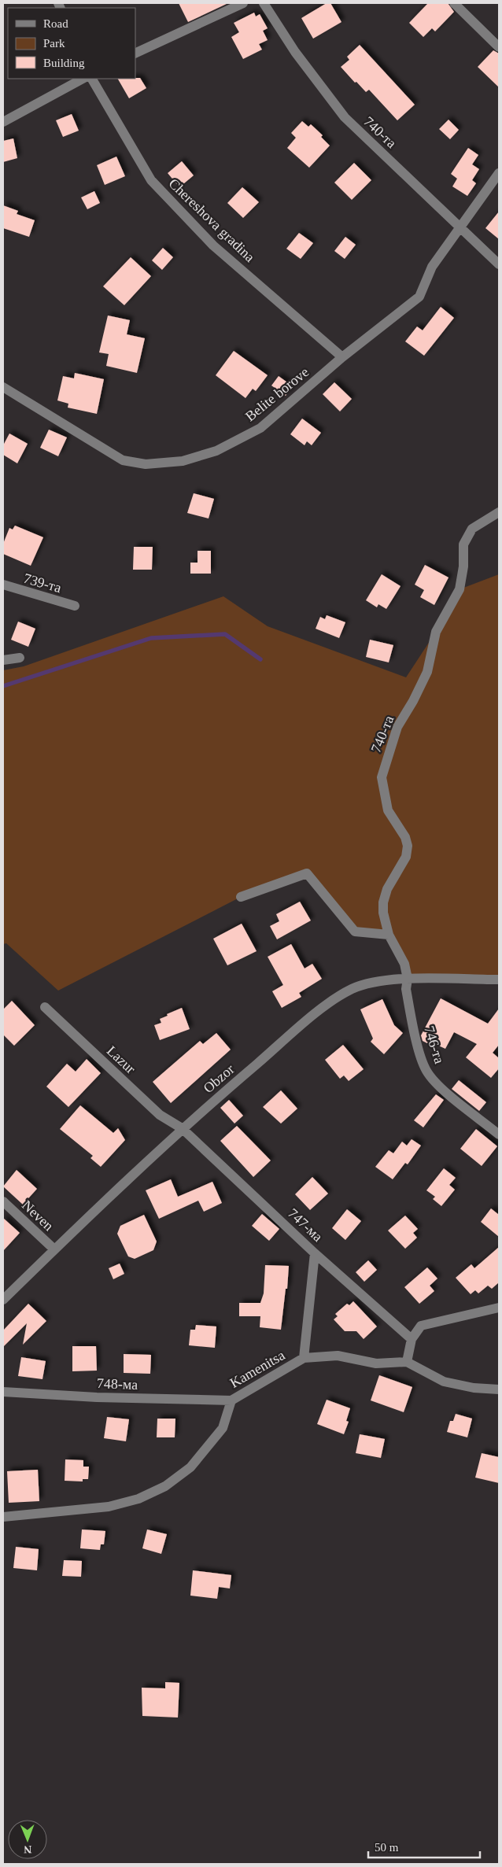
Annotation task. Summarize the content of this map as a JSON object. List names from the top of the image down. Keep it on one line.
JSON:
{"streets":{"street":["740-та","Chereshova gradina","Belite borove","739-та","746-та","Lazur","Obzor","Neven","747-ма","Kamenitsa","748-ма"]},"crossings":[["740-та","Belite borove"],["740-та","746-та"],["740-та","Obzor"],["Chereshova gradina","Belite borove"],["746-та","Obzor"],["Lazur","Obzor"],["Lazur","747-ма"],["Obzor","Neven"],["Obzor","747-ма"],["Kamenitsa","748-ма"]],"legend":["Road","Park","Building"],"scale_bar":"50 m","north":"bottom"}
